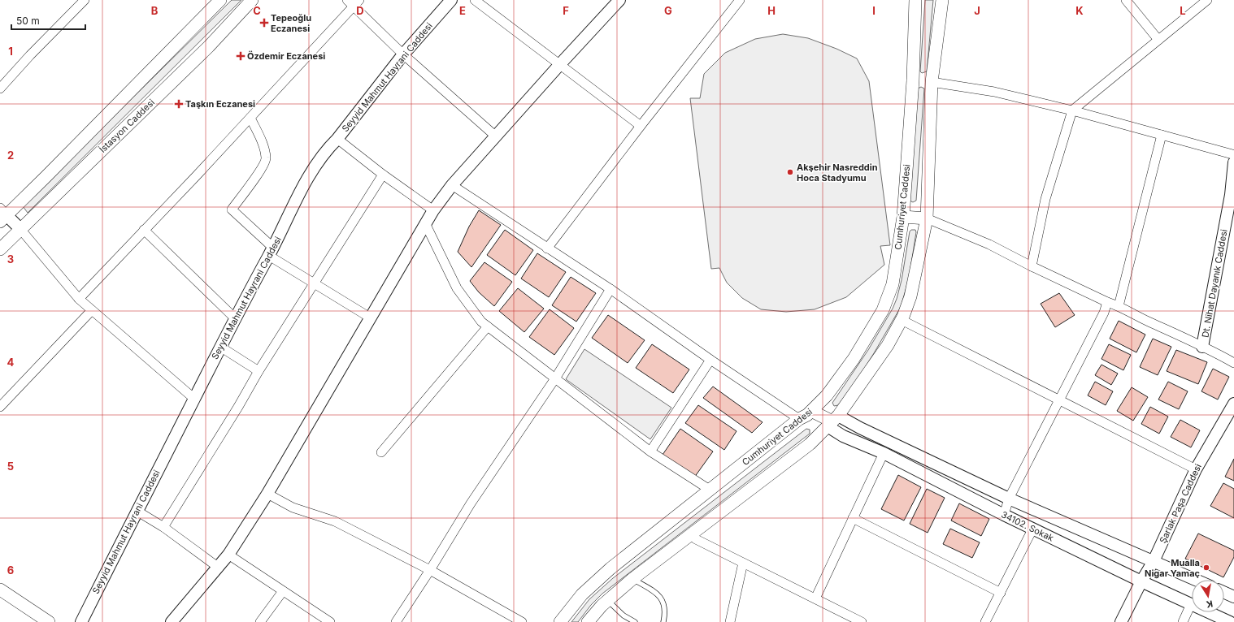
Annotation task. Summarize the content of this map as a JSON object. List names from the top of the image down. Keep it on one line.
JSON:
{"streets":{"main road":["İstasyon Caddesi","Cumhuriyet Caddesi"],"street":["Seyyid Mahmut Hayrani Caddesi","Dt. Nihat Dayanık Caddesi","Şarlak Paşa Caddesi","34102. Sokak"]},"crossings":[["Şarlak Paşa Caddesi","34102. Sokak"]],"places":{"health":["Tepeoğlu Eczanesi","Özdemir Eczanesi","Taşkın Eczanesi"],"other":["Akşehir Nasreddin Hoca Stadyumu","Mualla Nigar Yamaç"]},"scale_bar":"50 m","north":"bottom","grid":{"columns":["B","C","D","E","F","G","H","I","J","K","L"],"rows":["1","2","3","4","5","6"]}}
